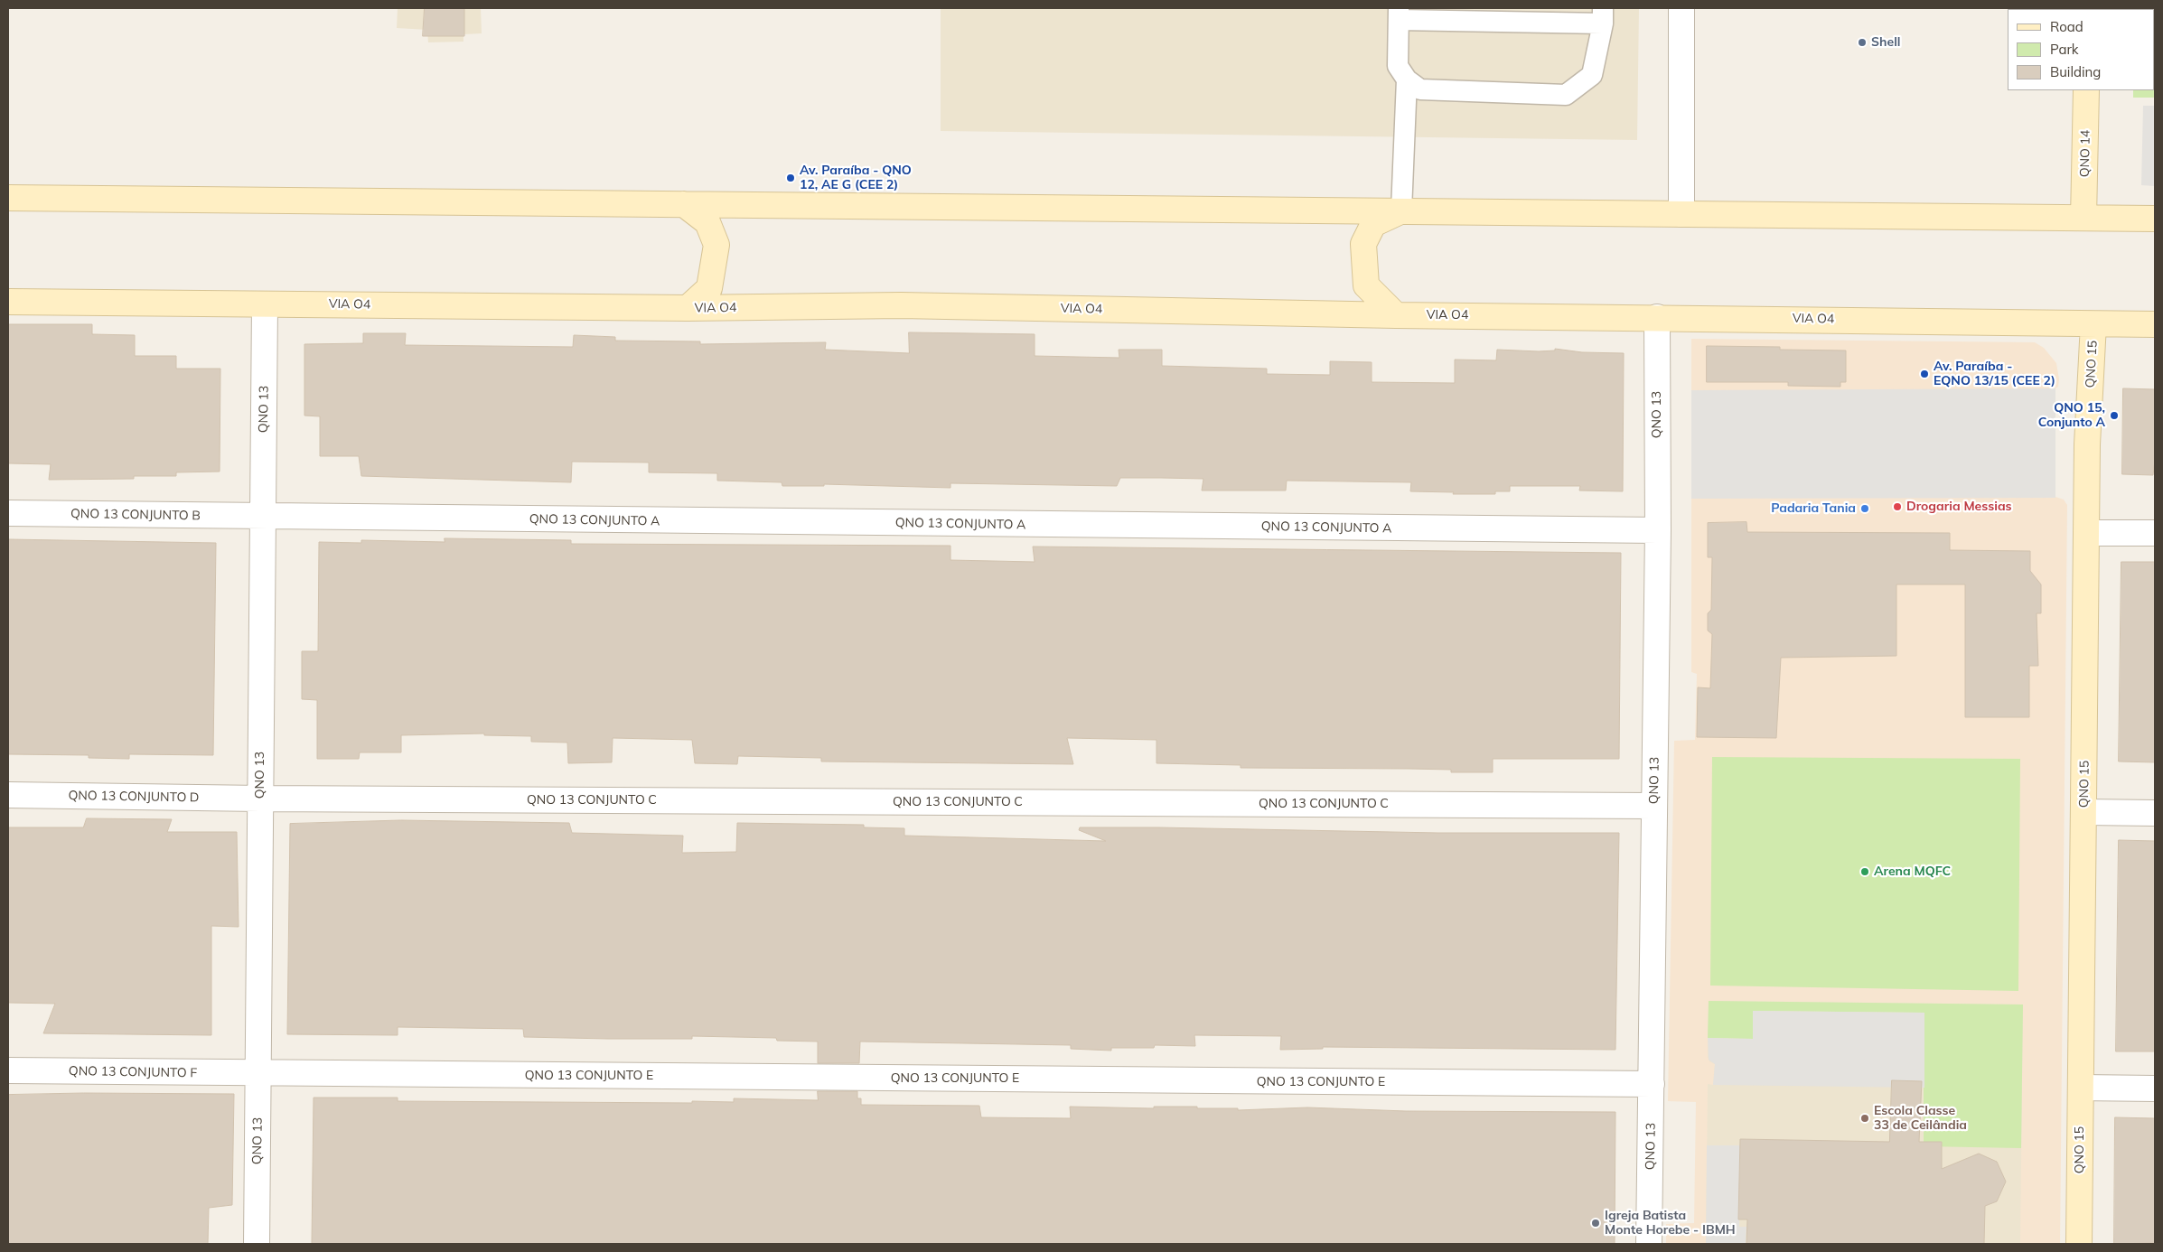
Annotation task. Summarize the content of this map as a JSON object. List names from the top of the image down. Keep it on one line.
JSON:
{"streets":{"main road":["QNO 14","VIA O4","QNO 15"],"street":["QNO 13","QNO 13 CONJUNTO B","QNO 13 CONJUNTO A","QNO 13 CONJUNTO D","QNO 13 CONJUNTO C","QNO 13 CONJUNTO F","QNO 13 CONJUNTO E"]},"crossings":[["VIA O4","QNO 15"],["VIA O4","QNO 13"],["QNO 13","QNO 13 CONJUNTO B"],["QNO 13","QNO 13 CONJUNTO A"],["QNO 13","QNO 13 CONJUNTO D"],["QNO 13","QNO 13 CONJUNTO C"],["QNO 13","QNO 13 CONJUNTO F"],["QNO 13","QNO 13 CONJUNTO E"],["QNO 13 CONJUNTO B","QNO 13 CONJUNTO A"],["QNO 13 CONJUNTO D","QNO 13 CONJUNTO C"],["QNO 13 CONJUNTO F","QNO 13 CONJUNTO E"]],"places":["Shell","Av. Paraíba - QNO 12, AE G (CEE 2)","Av. Paraíba - EQNO 13/15 (CEE 2)","QNO 15, Conjunto A","Drogaria Messias","Padaria Tania","Arena MQFC","Escola Classe 33 de Ceilândia","Igreja Batista Monte Horebe - IBMH"],"legend":["Road","Park","Building"]}
